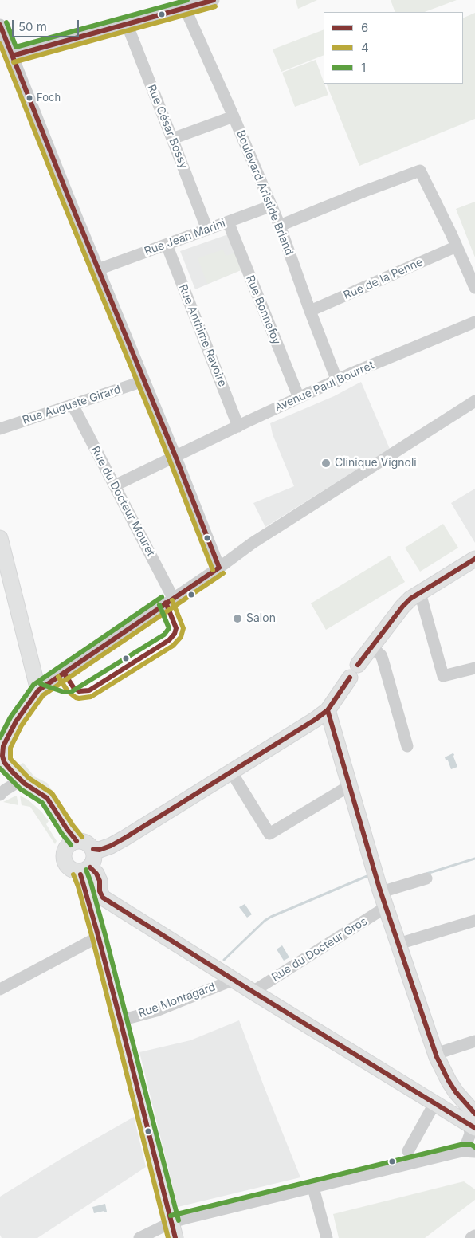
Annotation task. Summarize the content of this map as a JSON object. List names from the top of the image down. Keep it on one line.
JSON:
{"streets":{"street":["Rue César Bossy","Boulevard Aristide Briand","Rue Jean Marini","Rue de la Penne","Rue Bonnefoy","Rue Anthime Ravoire","Avenue Paul Bourret","Rue Auguste Girard","Rue du Docteur Mouret","Rue du Docteur Gros","Rue Montagard"]},"crossings":[["Rue César Bossy","Rue Jean Marini"],["Boulevard Aristide Briand","Rue Jean Marini"],["Boulevard Aristide Briand","Rue de la Penne"],["Boulevard Aristide Briand","Avenue Paul Bourret"],["Rue Jean Marini","Rue Bonnefoy"],["Rue Jean Marini","Rue Anthime Ravoire"],["Rue Bonnefoy","Avenue Paul Bourret"],["Rue Anthime Ravoire","Avenue Paul Bourret"],["Avenue Paul Bourret","Rue du Docteur Mouret"],["Rue Auguste Girard","Rue du Docteur Mouret"]],"places":["Foch","Clinique Vignoli","Salon"],"lines":["transit line 6","transit line 1","transit line 4"],"legend":["6","4","1"],"scale_bar":"50 m"}
